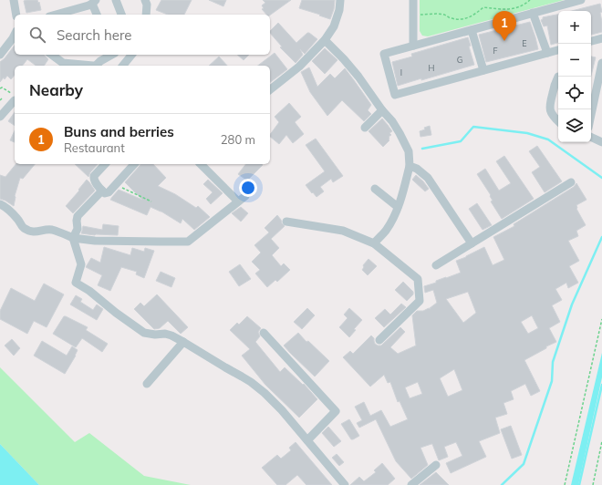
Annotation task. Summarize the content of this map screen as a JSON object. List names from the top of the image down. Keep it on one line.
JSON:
{"house_numbers":["E","F","G","H","I"],"page":{"map_buttons":["+","−"],"pins":"1","search":"Search here","heading":"Nearby","list":[{"mark":"1","name":"Buns and berries","note":"Restaurant","value":"280 m"}]}}
